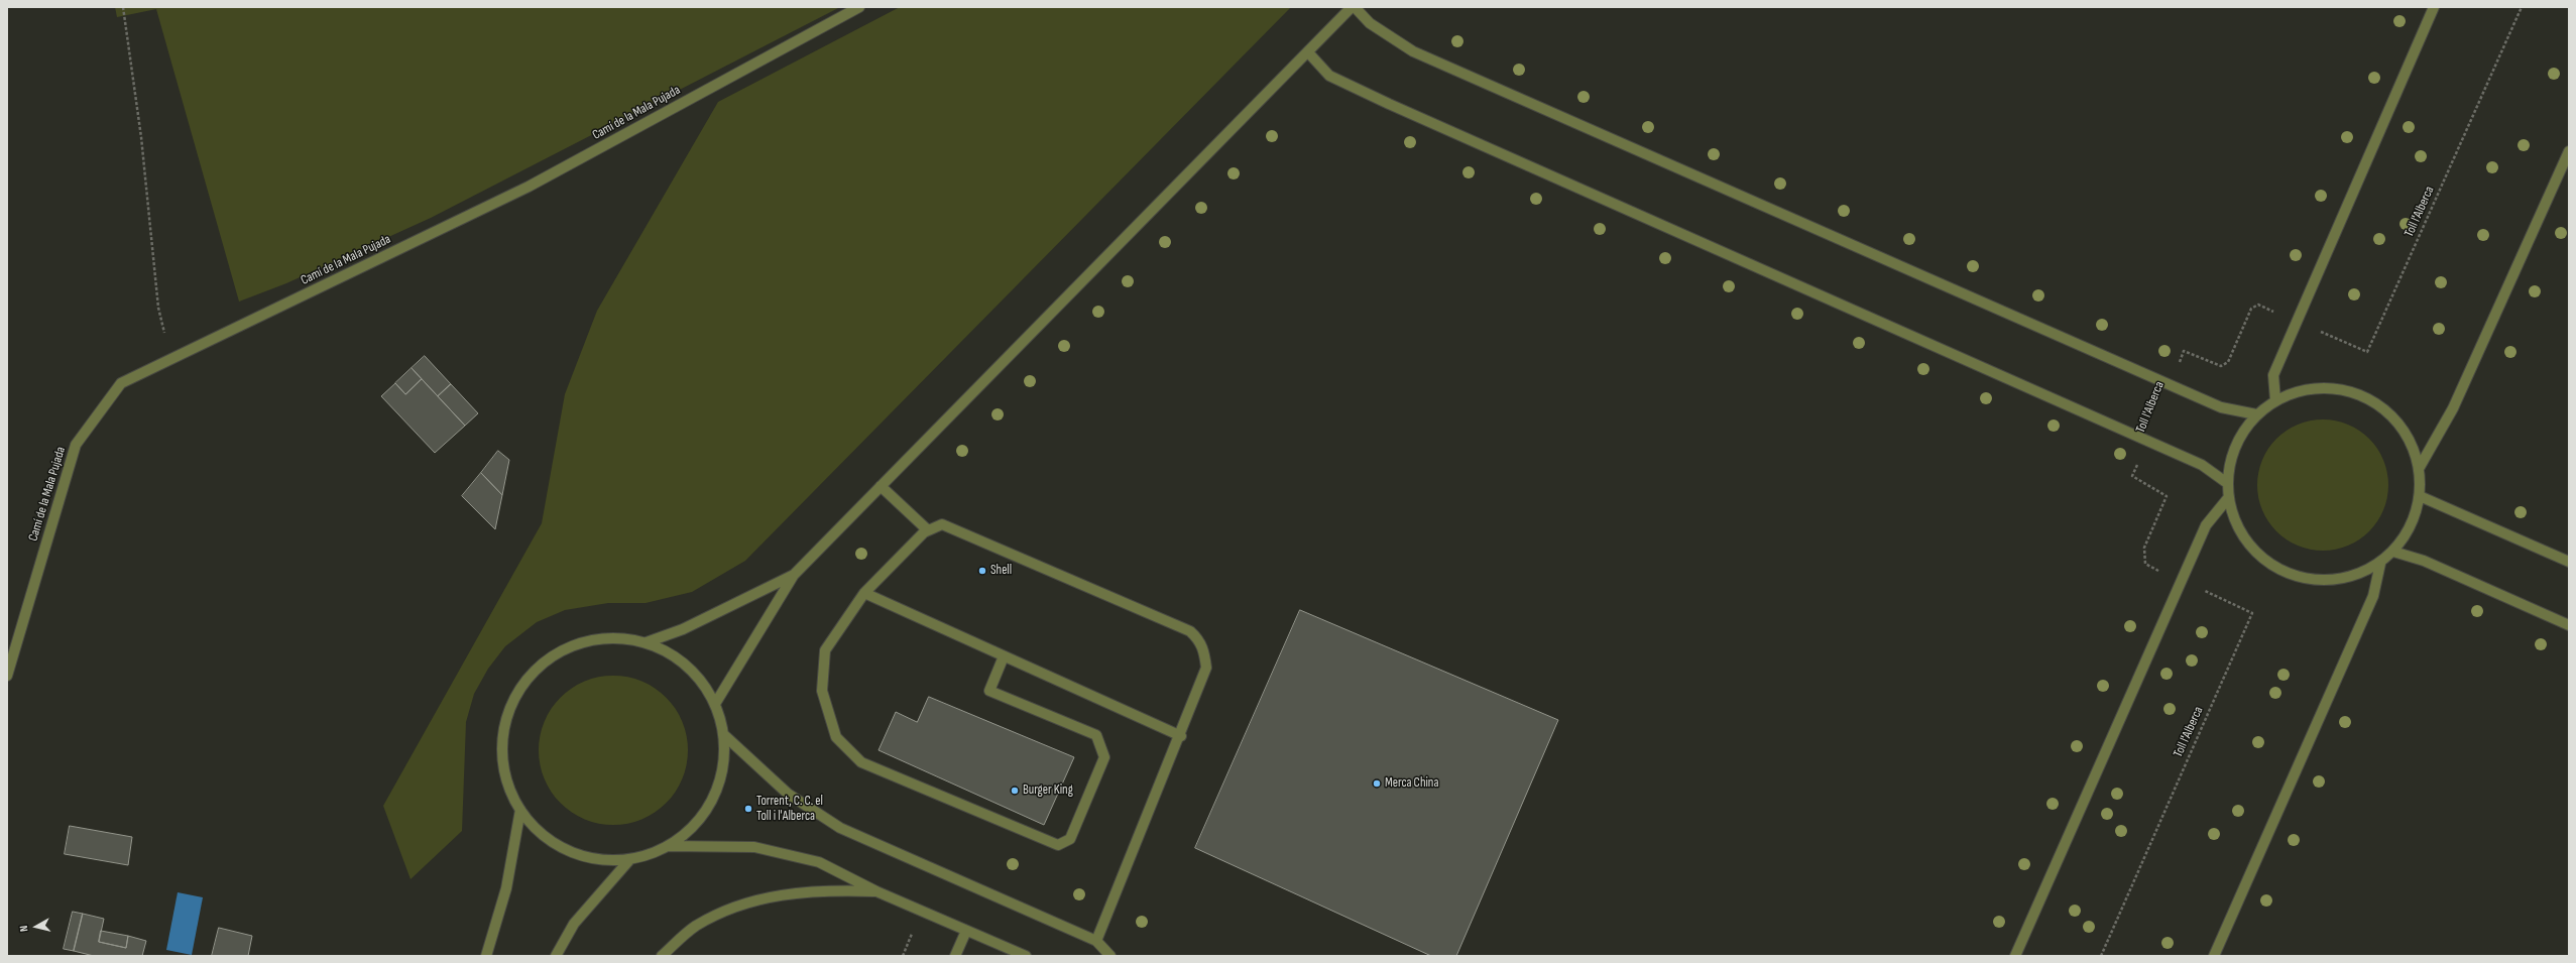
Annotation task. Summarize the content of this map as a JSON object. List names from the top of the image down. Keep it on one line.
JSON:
{"streets":{"street":["Camí de la Mala Pujada"],"path":["Toll l'Alberca"]},"places":["Shell","Merca China","Burger King","Torrent, C. C. el Toll i l'Alberca"],"north":"left"}
